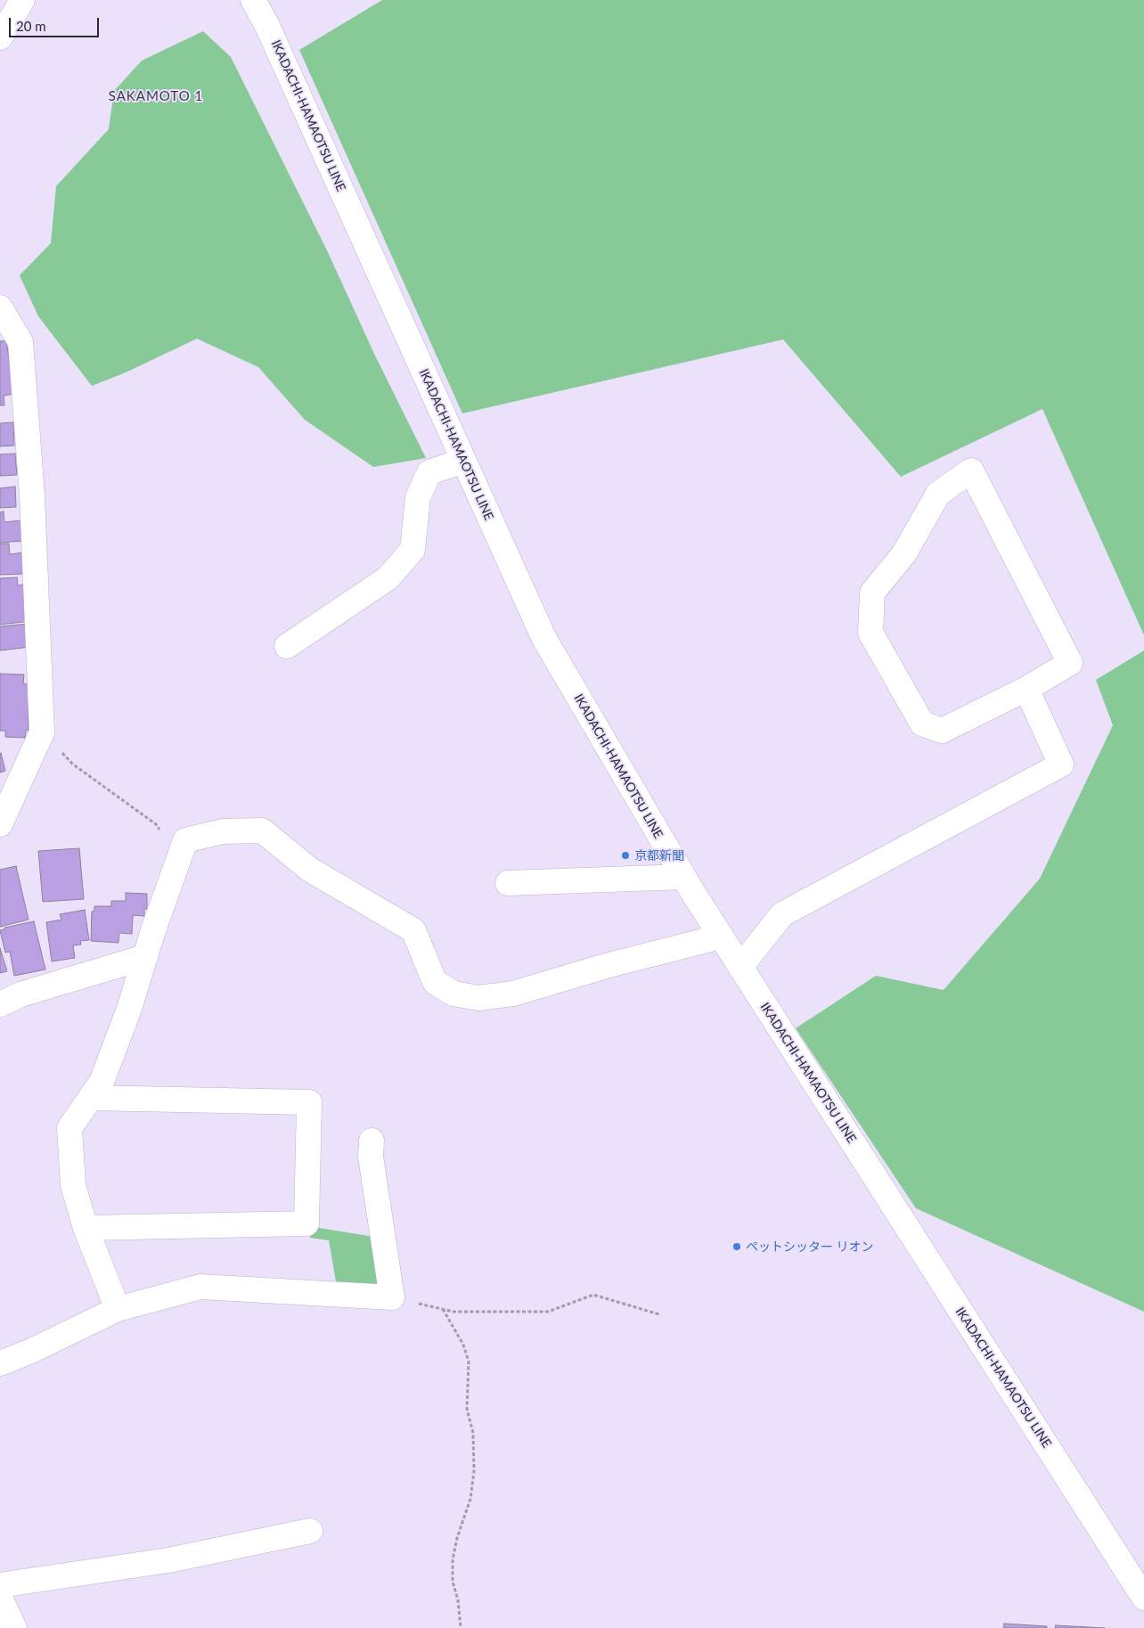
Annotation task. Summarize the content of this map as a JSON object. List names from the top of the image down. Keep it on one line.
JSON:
{"streets":{"street":["IKADACHI-HAMAOTSU LINE"]},"districts":["SAKAMOTO 1"],"places":["京都新聞","ペットシッター リオン"],"scale_bar":"20 m"}
